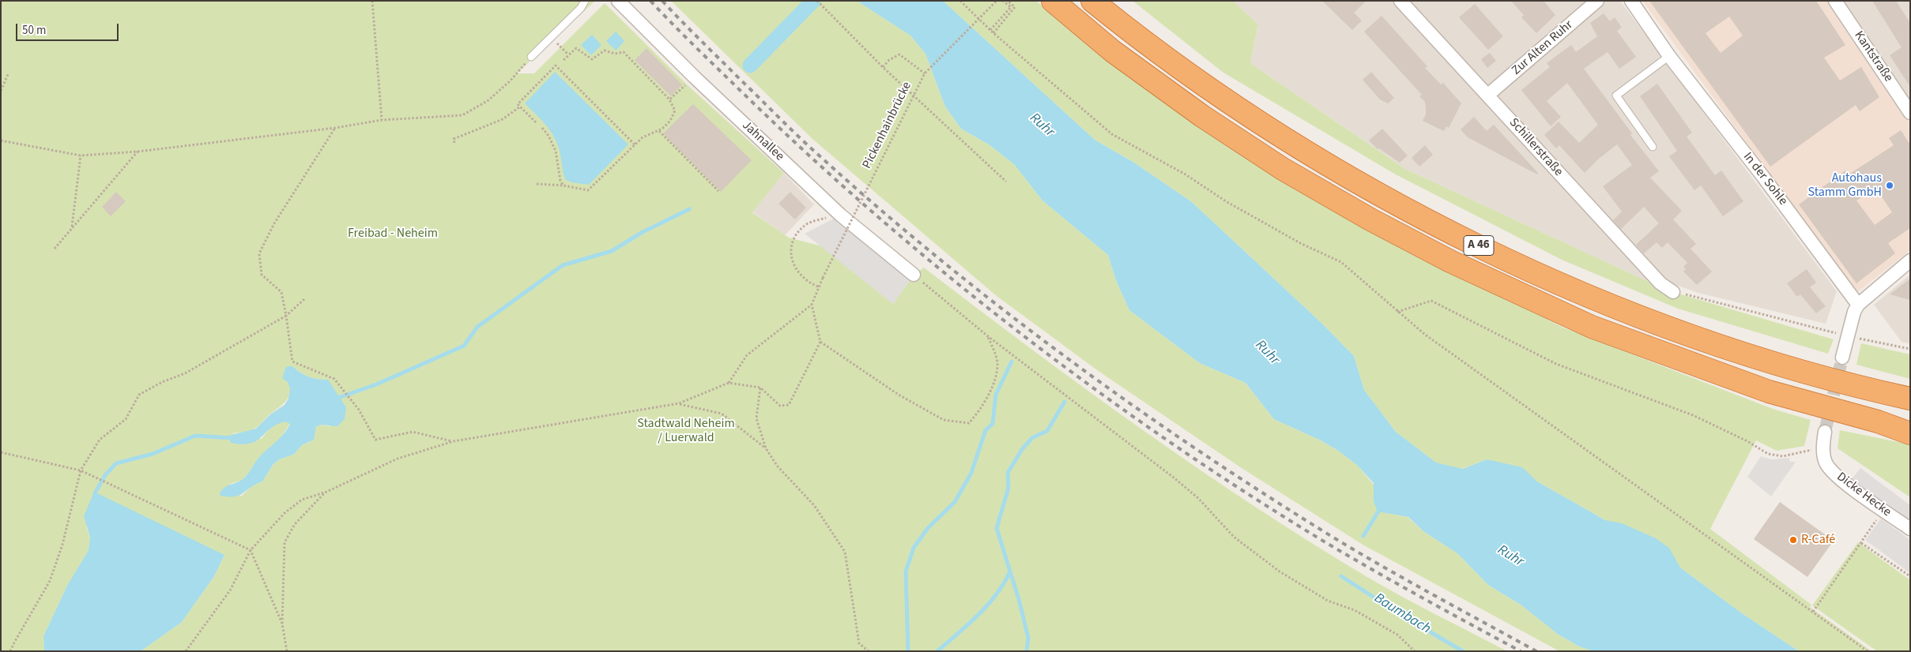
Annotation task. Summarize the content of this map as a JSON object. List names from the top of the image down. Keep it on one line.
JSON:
{"streets":{"highway":["A 46"],"street":["Zur Alten Ruhr","Kantstraße","Jahnallee","Schillerstraße","In der Sohle","Dicke Hecke"],"path":["Pickenhainbrücke"]},"crossings":[["Zur Alten Ruhr","Schillerstraße"]],"water":["Ruhr","Baumbach"],"parks":["Freibad - Neheim","Stadtwald Neheim / Luerwald"],"places":["Autohaus Stamm GmbH","R-Café"],"scale_bar":"50 m"}
